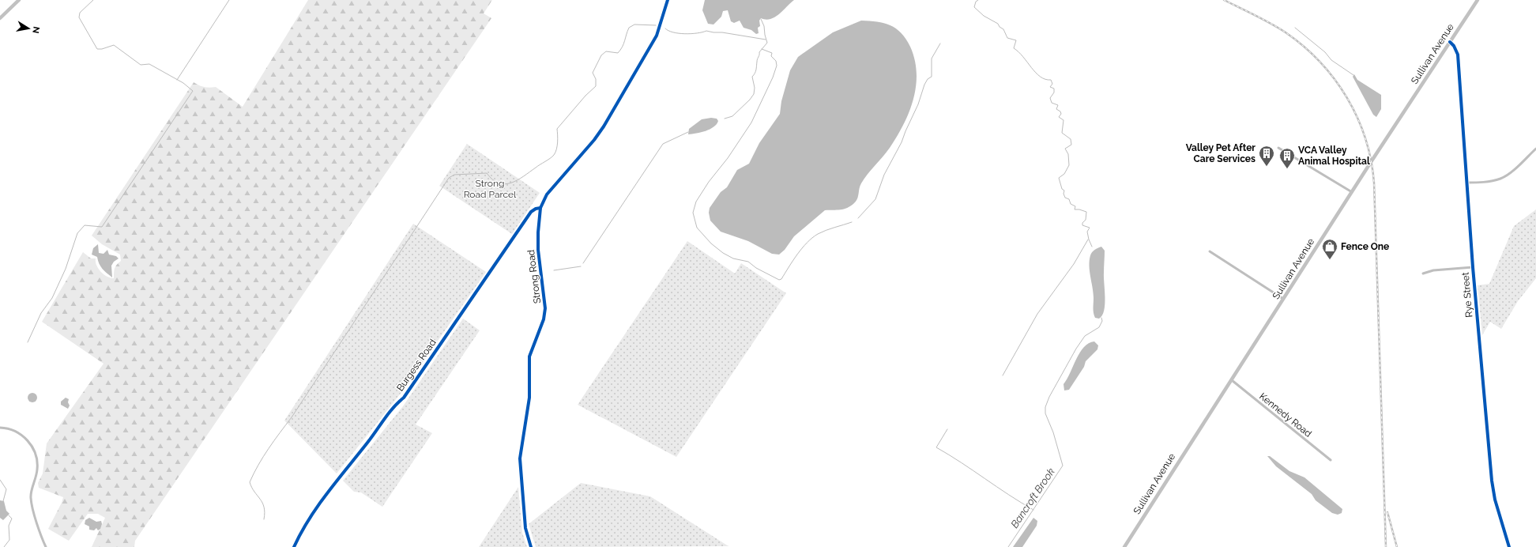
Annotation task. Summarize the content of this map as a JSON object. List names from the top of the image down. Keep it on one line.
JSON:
{"streets":{"street":["Sullivan Avenue","Strong Road","Rye Street","Burgess Road","Kennedy Road"]},"crossings":[["Sullivan Avenue","Rye Street"],["Sullivan Avenue","Kennedy Road"],["Strong Road","Burgess Road"]],"water":["Bancroft Brook"],"parks":["Strong Road Parcel"],"places":{"building":["Valley Pet After Care Services","VCA Valley Animal Hospital"],"shop":["Fence One"]},"north":"right"}
